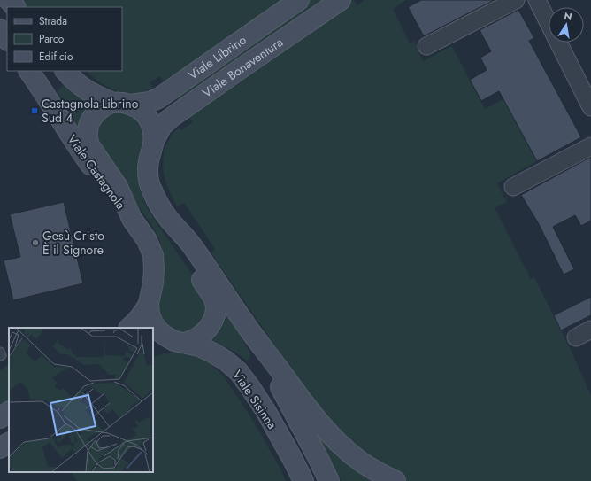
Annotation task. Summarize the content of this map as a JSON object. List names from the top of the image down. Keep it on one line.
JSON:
{"streets":{"main road":["Viale Librino","Viale Bonaventura","Viale Castagnola","Viale Sisinna"]},"places":{"transit":["Castagnola-Librino Sud 4"],"other":["Gesù Cristo È il Signore"]},"legend":["Strada","Parco","Edificio"],"north":"top"}
